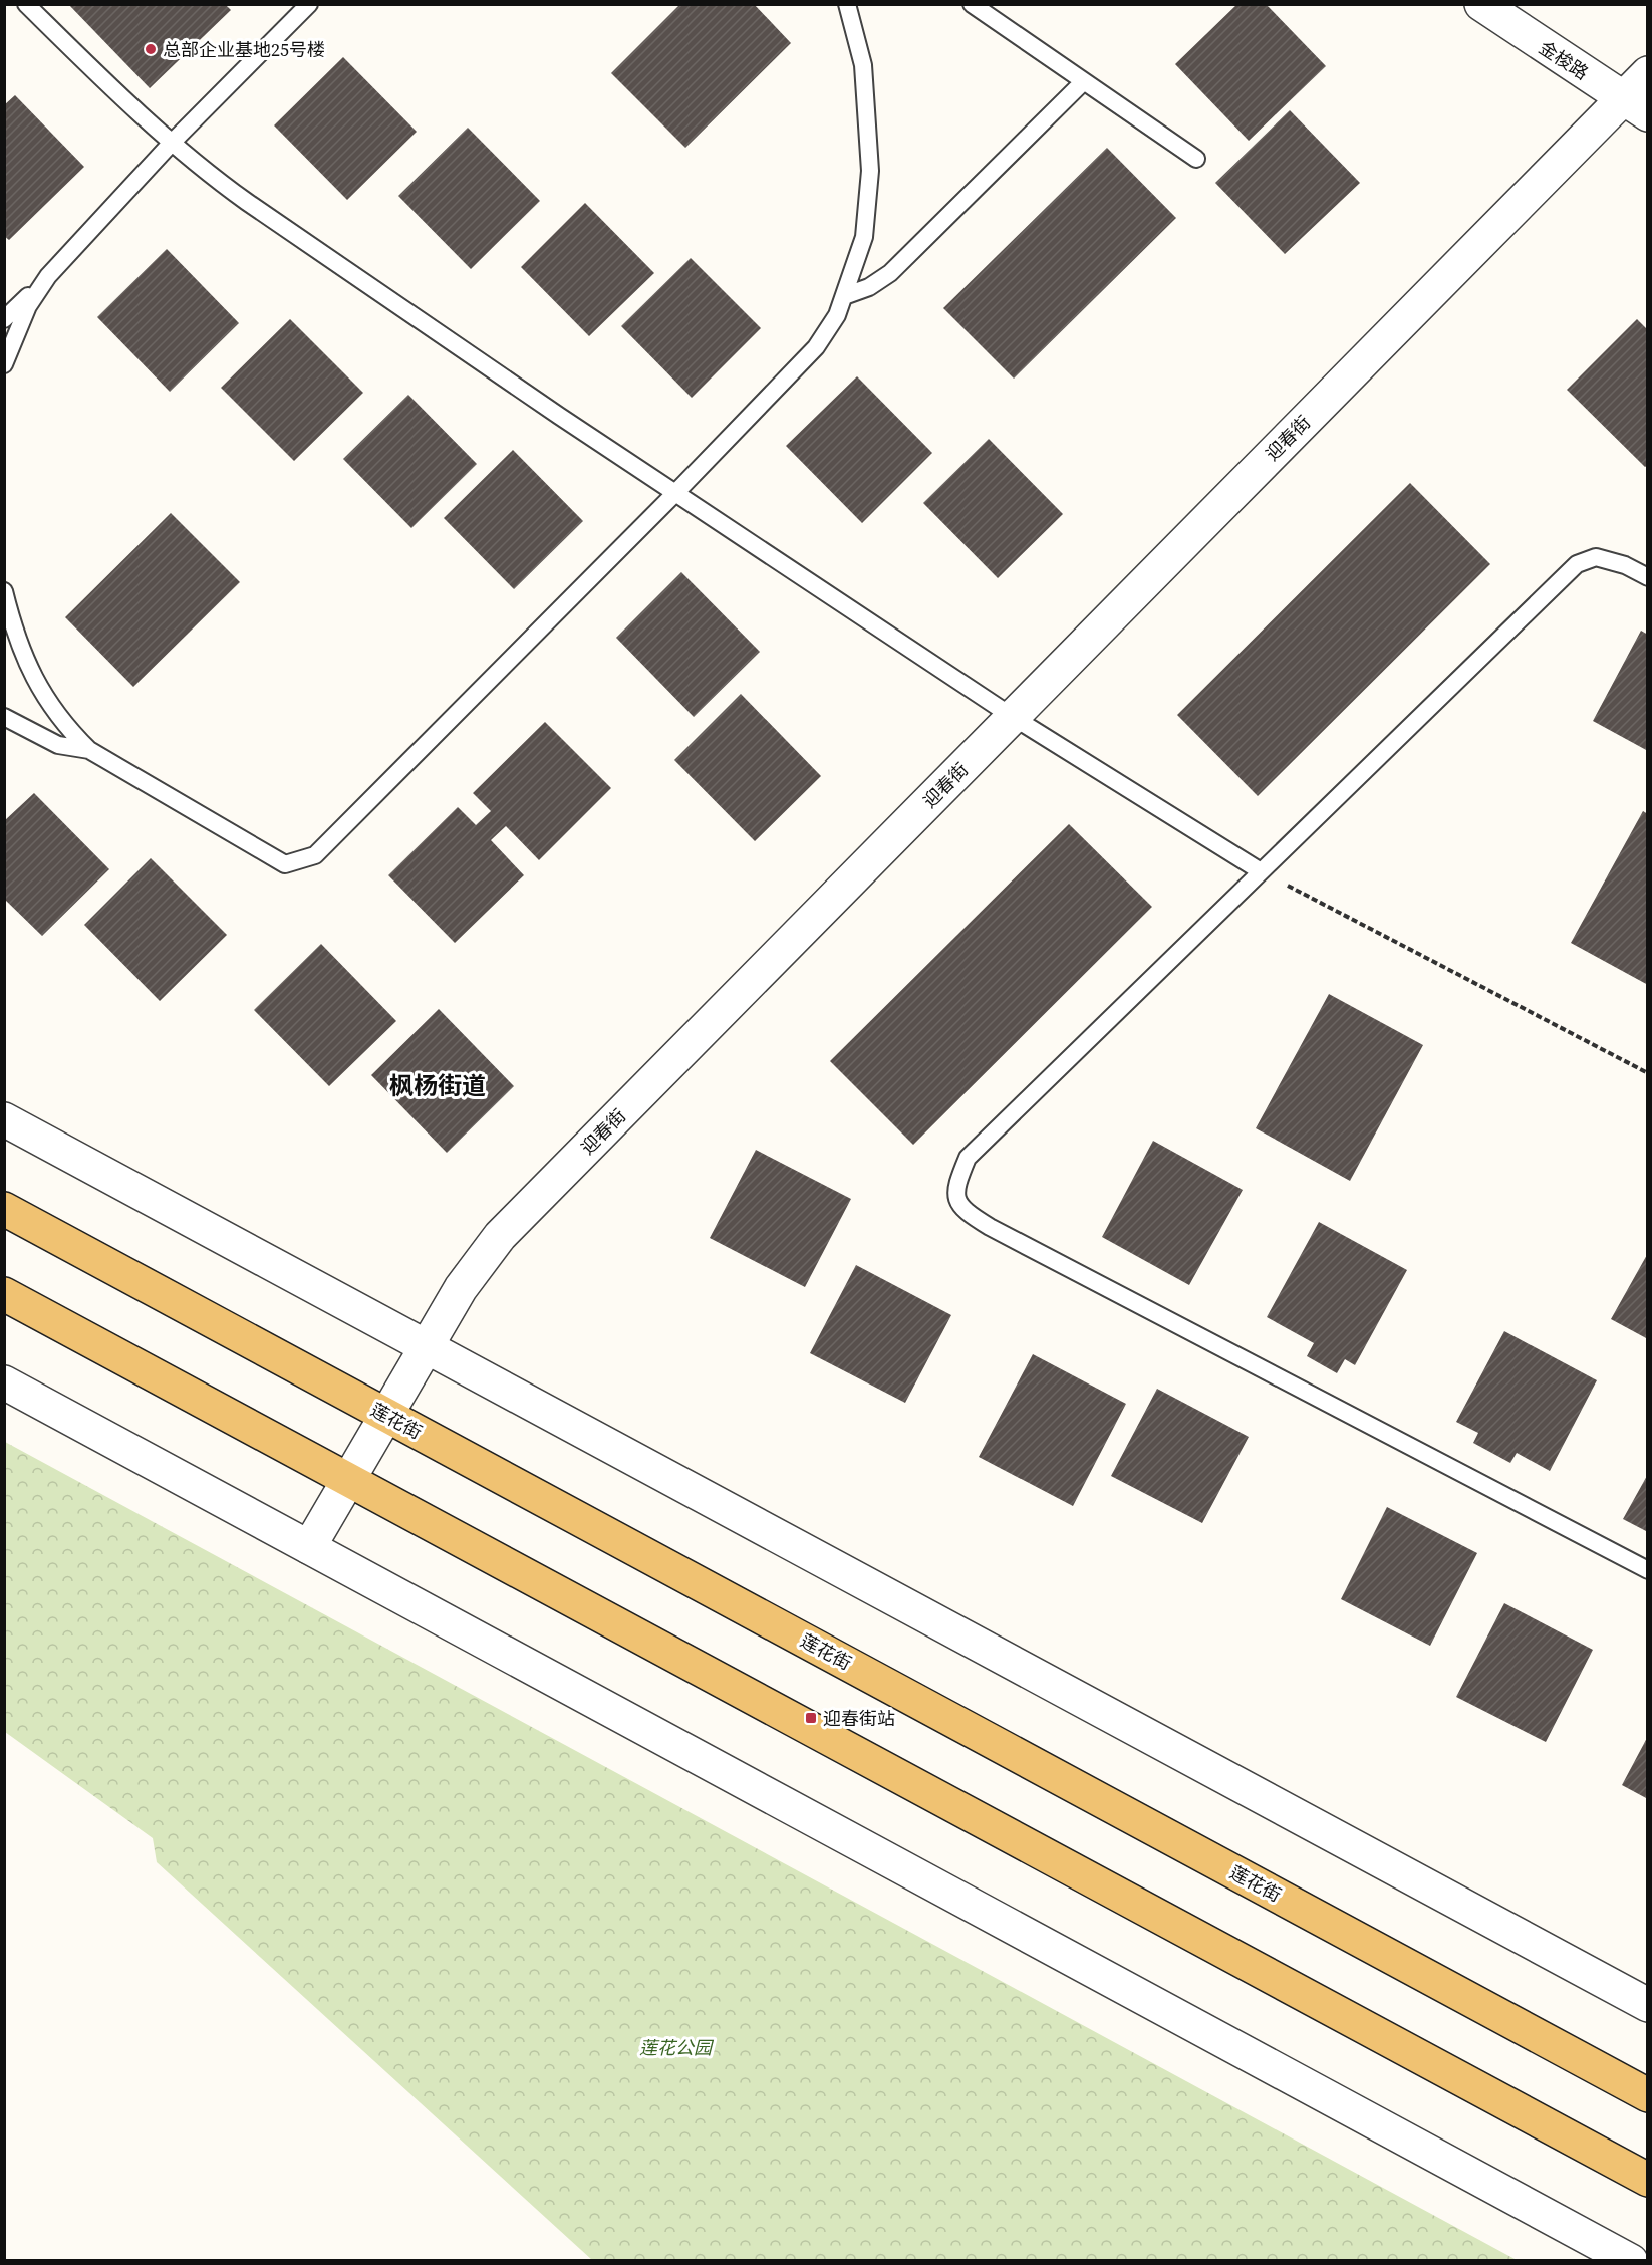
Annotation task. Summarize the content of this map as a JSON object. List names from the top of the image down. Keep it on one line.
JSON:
{"streets":{"main road":["莲花街"],"street":["金梭路","迎春街"]},"crossings":[["金梭路","迎春街"],["迎春街","莲花街"]],"districts":["枫杨街道"],"parks":["莲花公园"],"places":{"other":["总部企业基地25号楼"],"transit":["迎春街站"]}}
